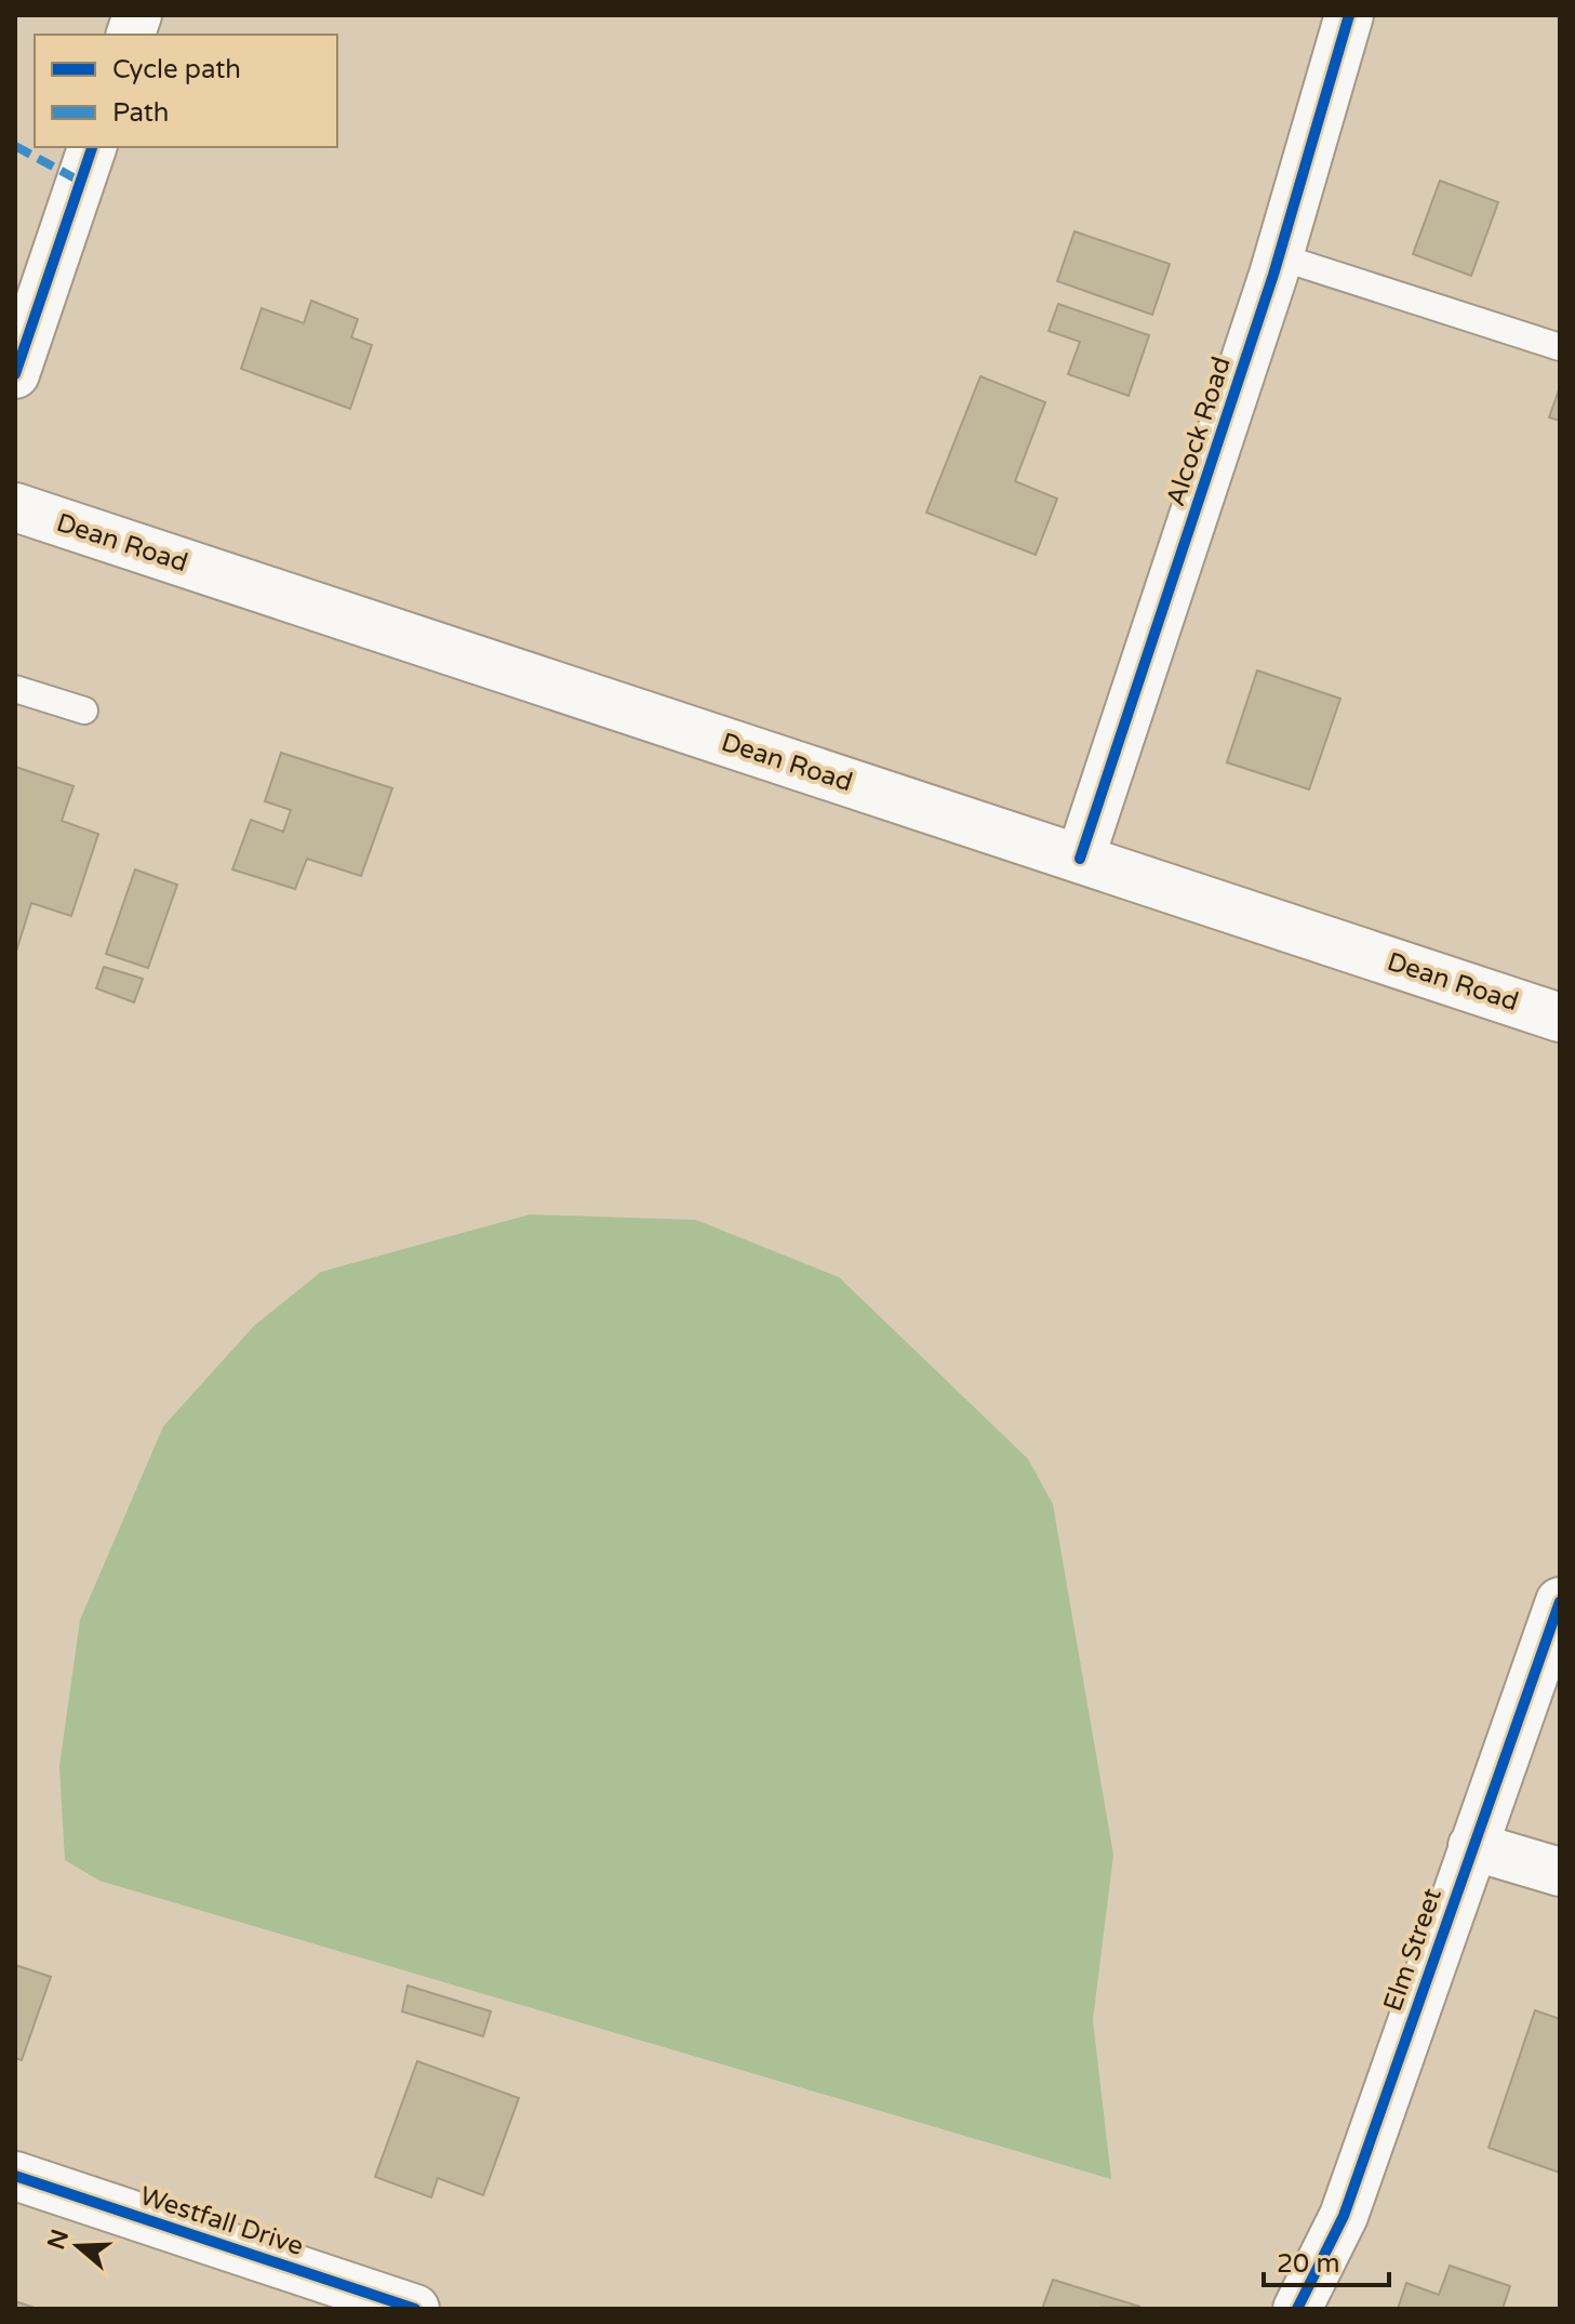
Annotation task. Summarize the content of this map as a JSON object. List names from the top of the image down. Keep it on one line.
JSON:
{"streets":{"street":["Alcock Road","Dean Road","Elm Street","Westfall Drive"]},"crossings":[["Alcock Road","Dean Road"]],"legend":["Cycle path","Path"],"scale_bar":"20 m","north":"left"}
